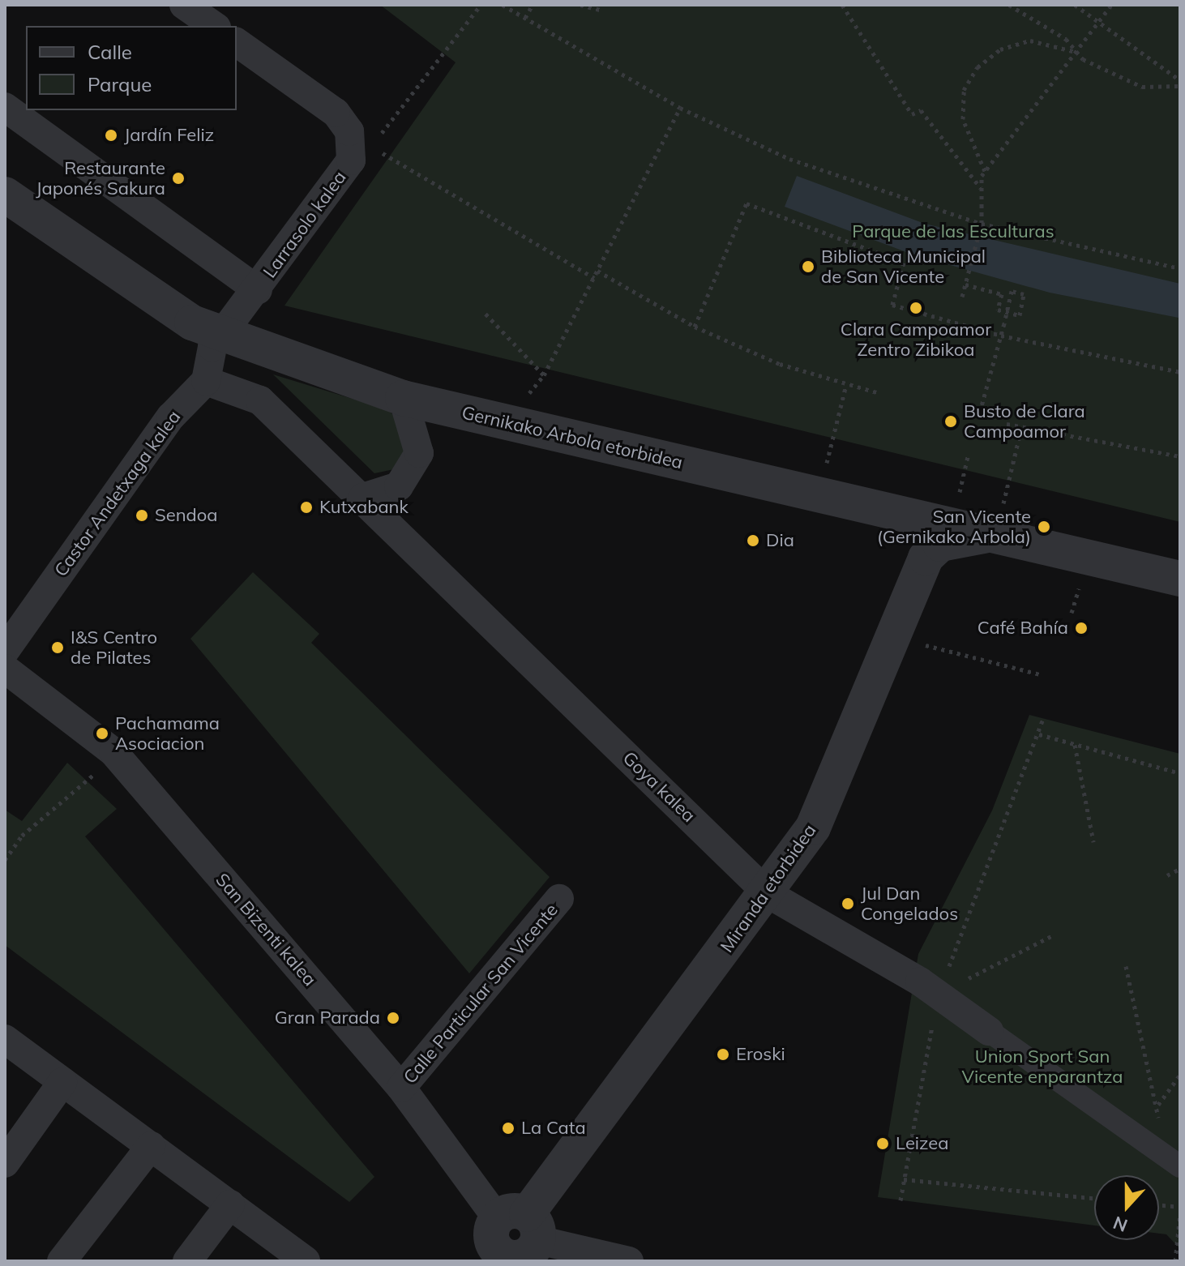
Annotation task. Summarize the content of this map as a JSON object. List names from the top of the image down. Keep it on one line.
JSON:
{"streets":{"street":["Larrasolo kalea","Gernikako Arbola etorbidea","Castor Andetxaga kalea","Goya kalea","Miranda etorbidea","San Bizenti kalea","Calle Particular San Vicente"]},"crossings":[["Larrasolo kalea","Gernikako Arbola etorbidea"],["Gernikako Arbola etorbidea","Miranda etorbidea"],["Castor Andetxaga kalea","Goya kalea"],["Goya kalea","Miranda etorbidea"],["Miranda etorbidea","San Bizenti kalea"],["San Bizenti kalea","Calle Particular San Vicente"]],"parks":["Parque de las Esculturas","Union Sport San Vicente enparantza"],"places":["Jardín Feliz","Restaurante Japonés Sakura","Biblioteca Municipal de San Vicente","Clara Campoamor Zentro Zibikoa","Busto de Clara Campoamor","Kutxabank","Sendoa","San Vicente (Gernikako Arbola)","Dia","Café Bahía","I&S Centro de Pilates","Pachamama Asociacion","Jul Dan Congelados","Gran Parada","Eroski","La Cata","Leizea"],"legend":["Calle","Parque"],"north":"bottom"}
